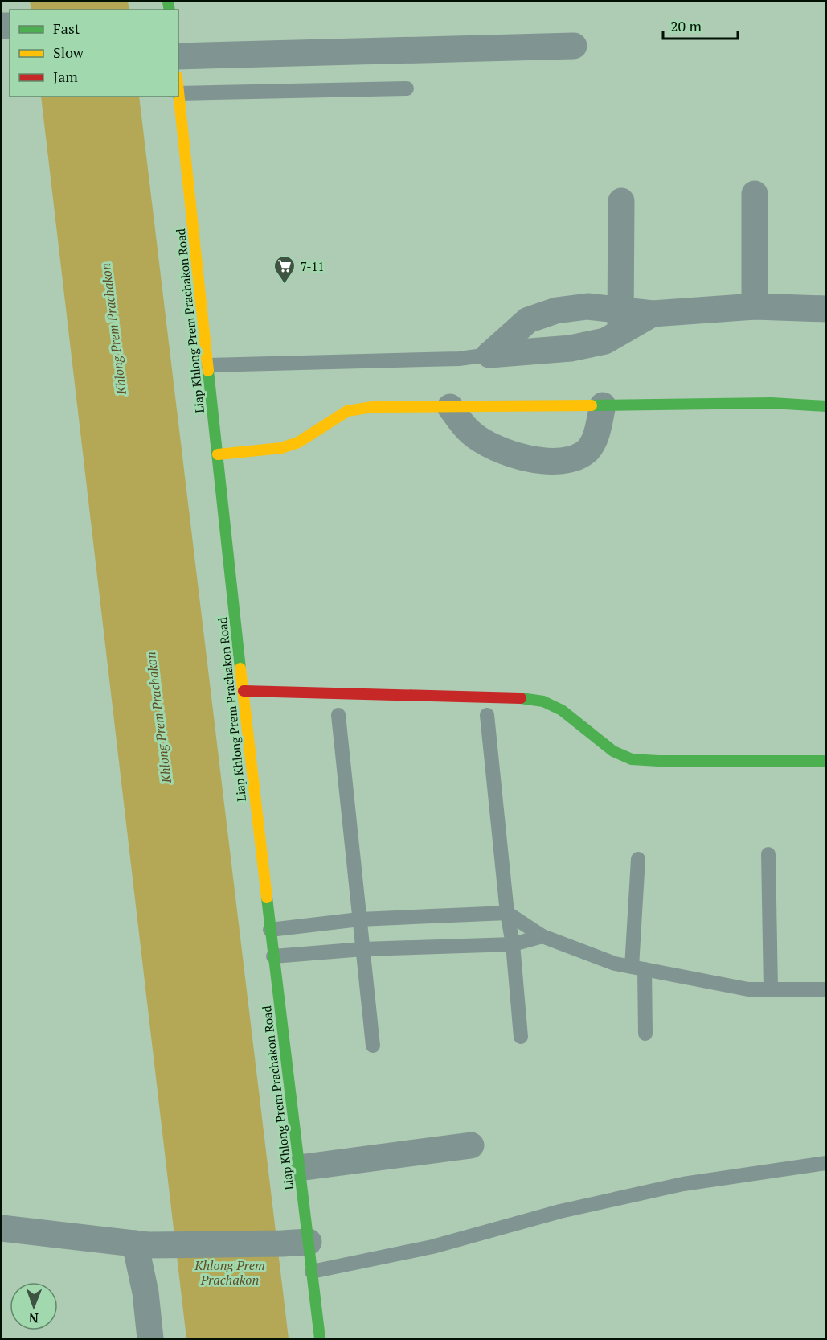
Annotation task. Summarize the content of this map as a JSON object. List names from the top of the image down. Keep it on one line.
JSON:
{"streets":{"street":["Liap Khlong Prem Prachakon Road"]},"water":["Khlong Prem Prachakon"],"places":{"supermarket":["7-11"]},"legend":["Fast","Slow","Jam"],"scale_bar":"20 m","north":"bottom"}
